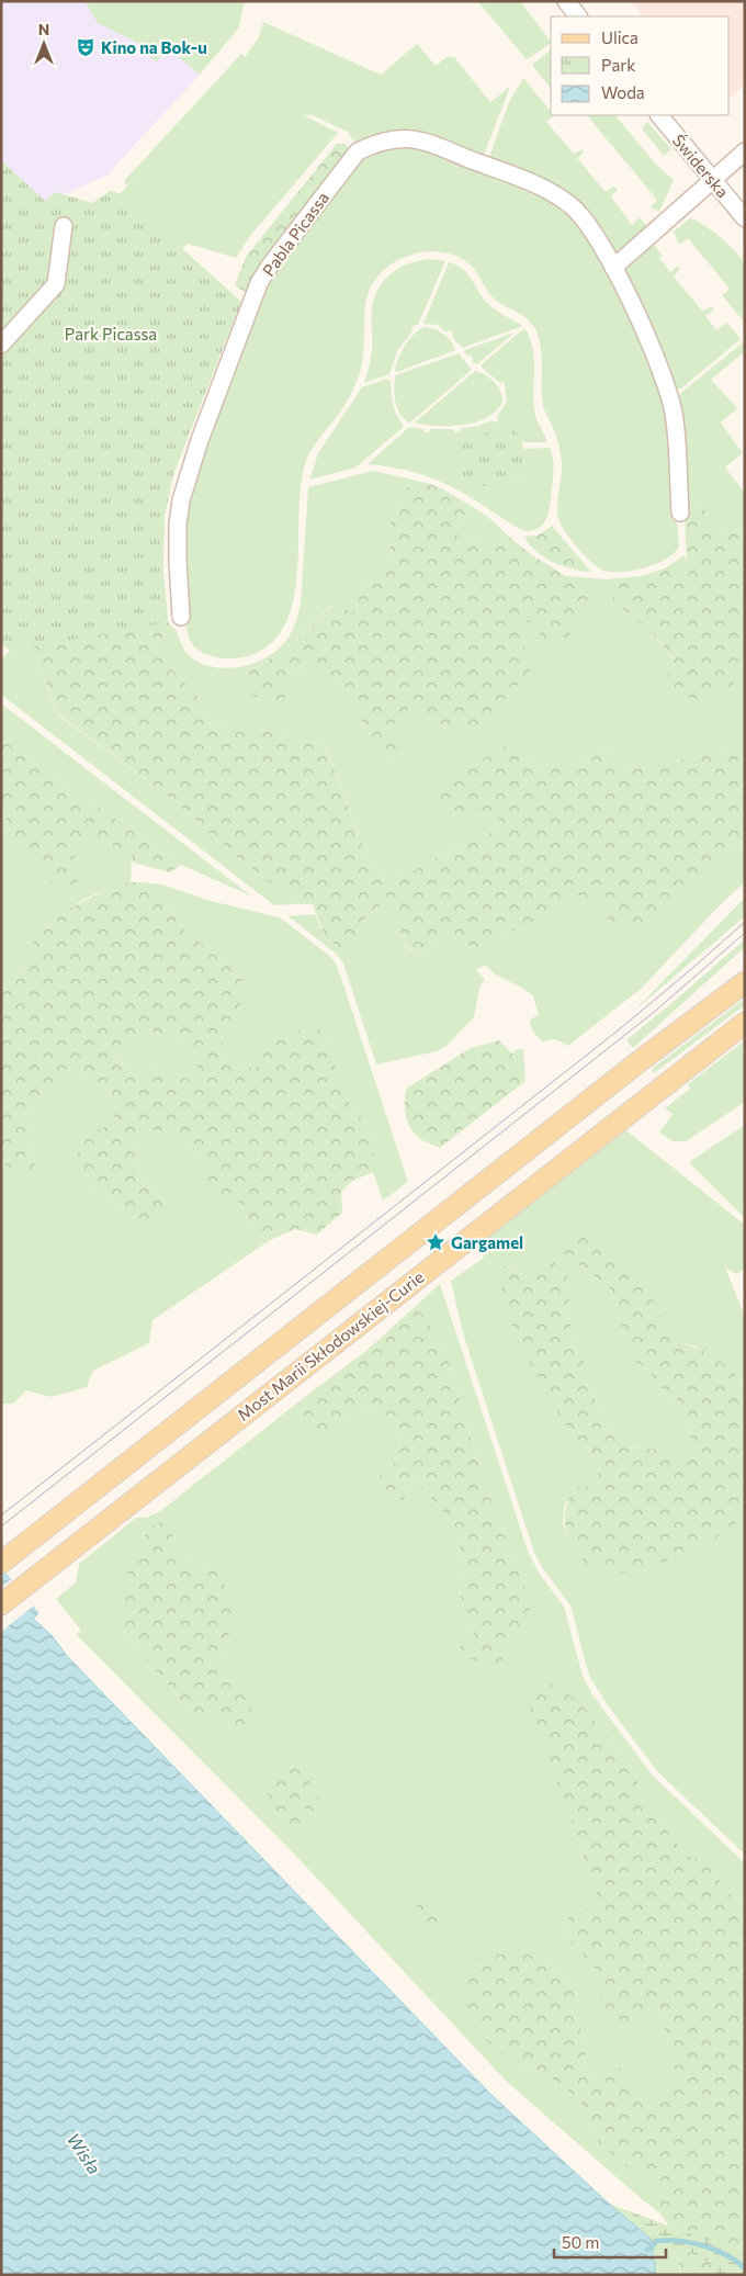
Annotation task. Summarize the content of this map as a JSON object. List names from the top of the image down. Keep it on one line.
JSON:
{"streets":{"main road":["Most Marii Skłodowskiej-Curie"],"street":["Świderska","Pabla Picassa"]},"water":["Wisła"],"parks":["Park Picassa"],"places":{"theatre":["Kino na Bok-u"],"place":["Gargamel"]},"legend":["Ulica","Park","Woda"],"scale_bar":"50 m","north":"top"}
